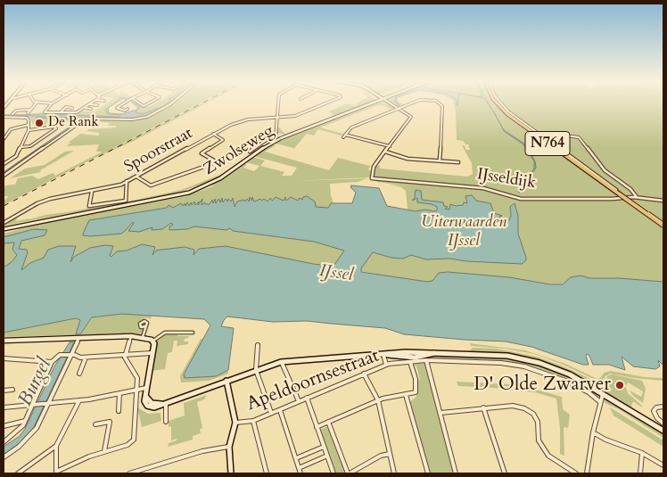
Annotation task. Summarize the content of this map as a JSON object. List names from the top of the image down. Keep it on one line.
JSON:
{"streets":{"main road":["N764"],"street":["Spoorstraat","Zwolseweg","IJsseldijk","Apeldoornsestraat"]},"water":["IJssel","Burgel"],"parks":["Uiterwaarden IJssel"],"places":["De Rank","D' Olde Zwarver"]}
